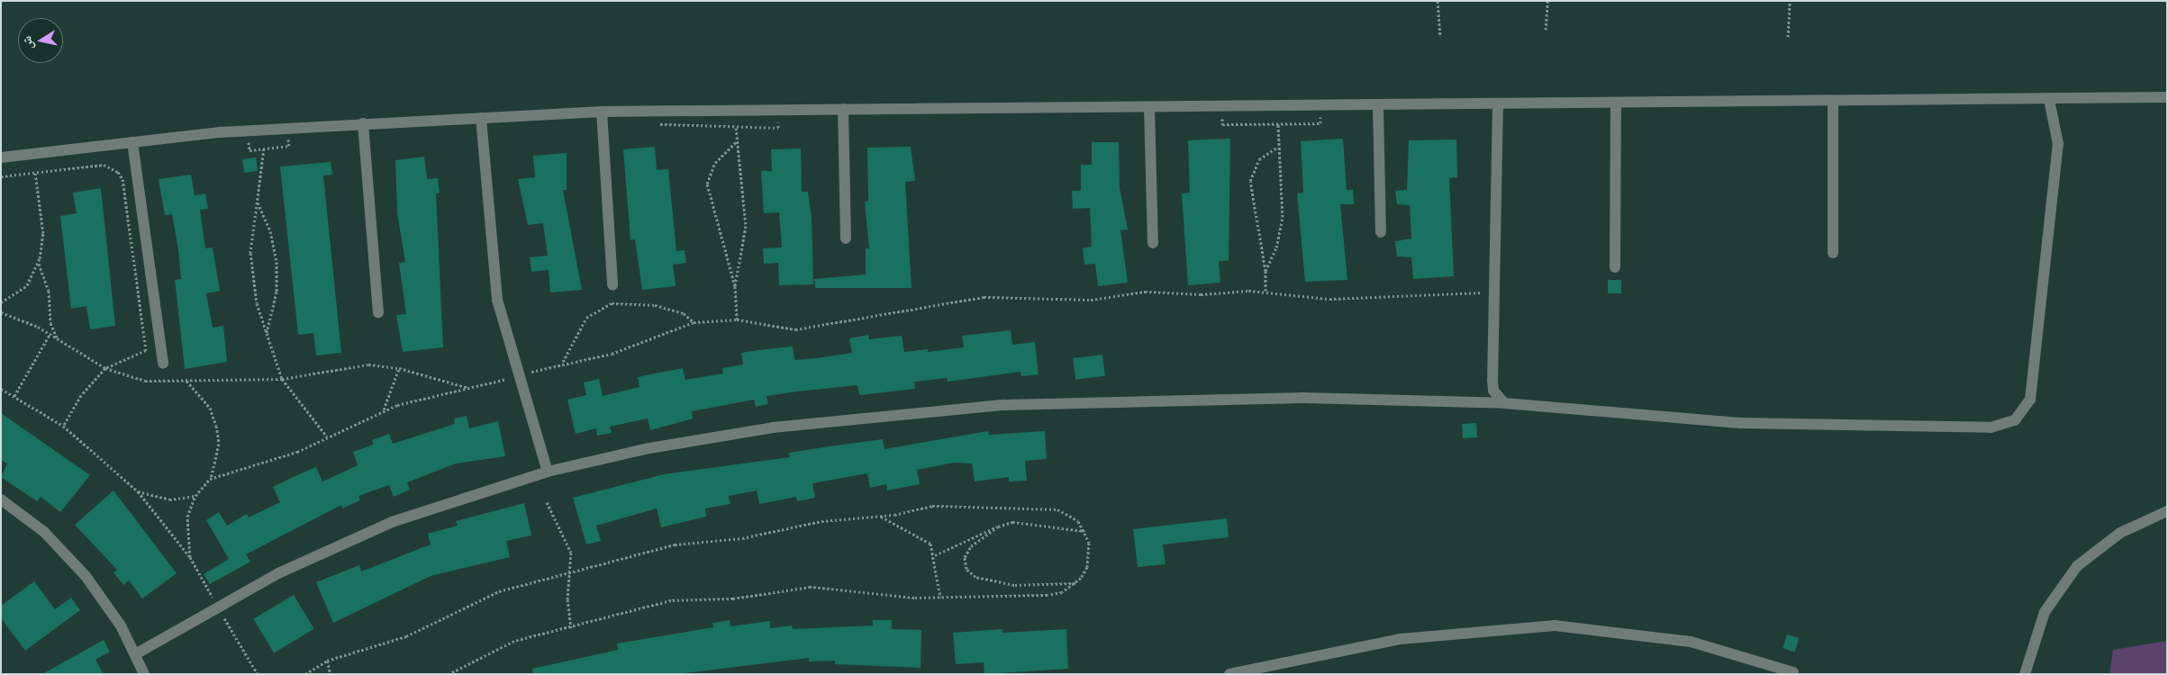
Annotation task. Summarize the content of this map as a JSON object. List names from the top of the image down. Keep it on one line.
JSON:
{"north":"left"}
